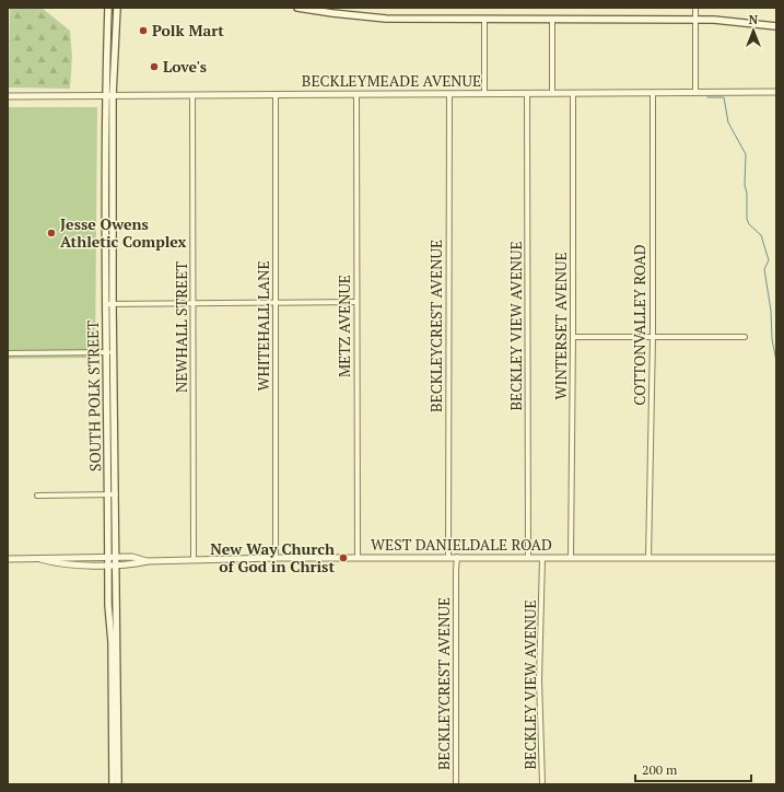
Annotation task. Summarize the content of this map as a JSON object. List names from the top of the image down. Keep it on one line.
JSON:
{"streets":{"main road":["SOUTH POLK STREET"],"street":["BECKLEYMEADE AVENUE","COTTONVALLEY ROAD","WHITEHALL LANE","METZ AVENUE","BECKLEYCREST AVENUE","BECKLEY VIEW AVENUE","WINTERSET AVENUE","NEWHALL STREET","WEST DANIELDALE ROAD"]},"crossings":[["BECKLEYMEADE AVENUE","COTTONVALLEY ROAD"],["BECKLEYMEADE AVENUE","WHITEHALL LANE"],["BECKLEYMEADE AVENUE","METZ AVENUE"],["BECKLEYMEADE AVENUE","BECKLEYCREST AVENUE"],["BECKLEYMEADE AVENUE","BECKLEY VIEW AVENUE"],["BECKLEYMEADE AVENUE","WINTERSET AVENUE"],["BECKLEYMEADE AVENUE","NEWHALL STREET"],["BECKLEYMEADE AVENUE","SOUTH POLK STREET"],["COTTONVALLEY ROAD","WEST DANIELDALE ROAD"],["WHITEHALL LANE","WEST DANIELDALE ROAD"],["METZ AVENUE","WEST DANIELDALE ROAD"],["BECKLEYCREST AVENUE","WEST DANIELDALE ROAD"],["BECKLEY VIEW AVENUE","WEST DANIELDALE ROAD"],["WINTERSET AVENUE","WEST DANIELDALE ROAD"],["NEWHALL STREET","WEST DANIELDALE ROAD"],["SOUTH POLK STREET","WEST DANIELDALE ROAD"]],"places":["Polk Mart","Love's","Jesse Owens Athletic Complex","New Way Church of God in Christ"],"scale_bar":"200 m","north":"top"}
